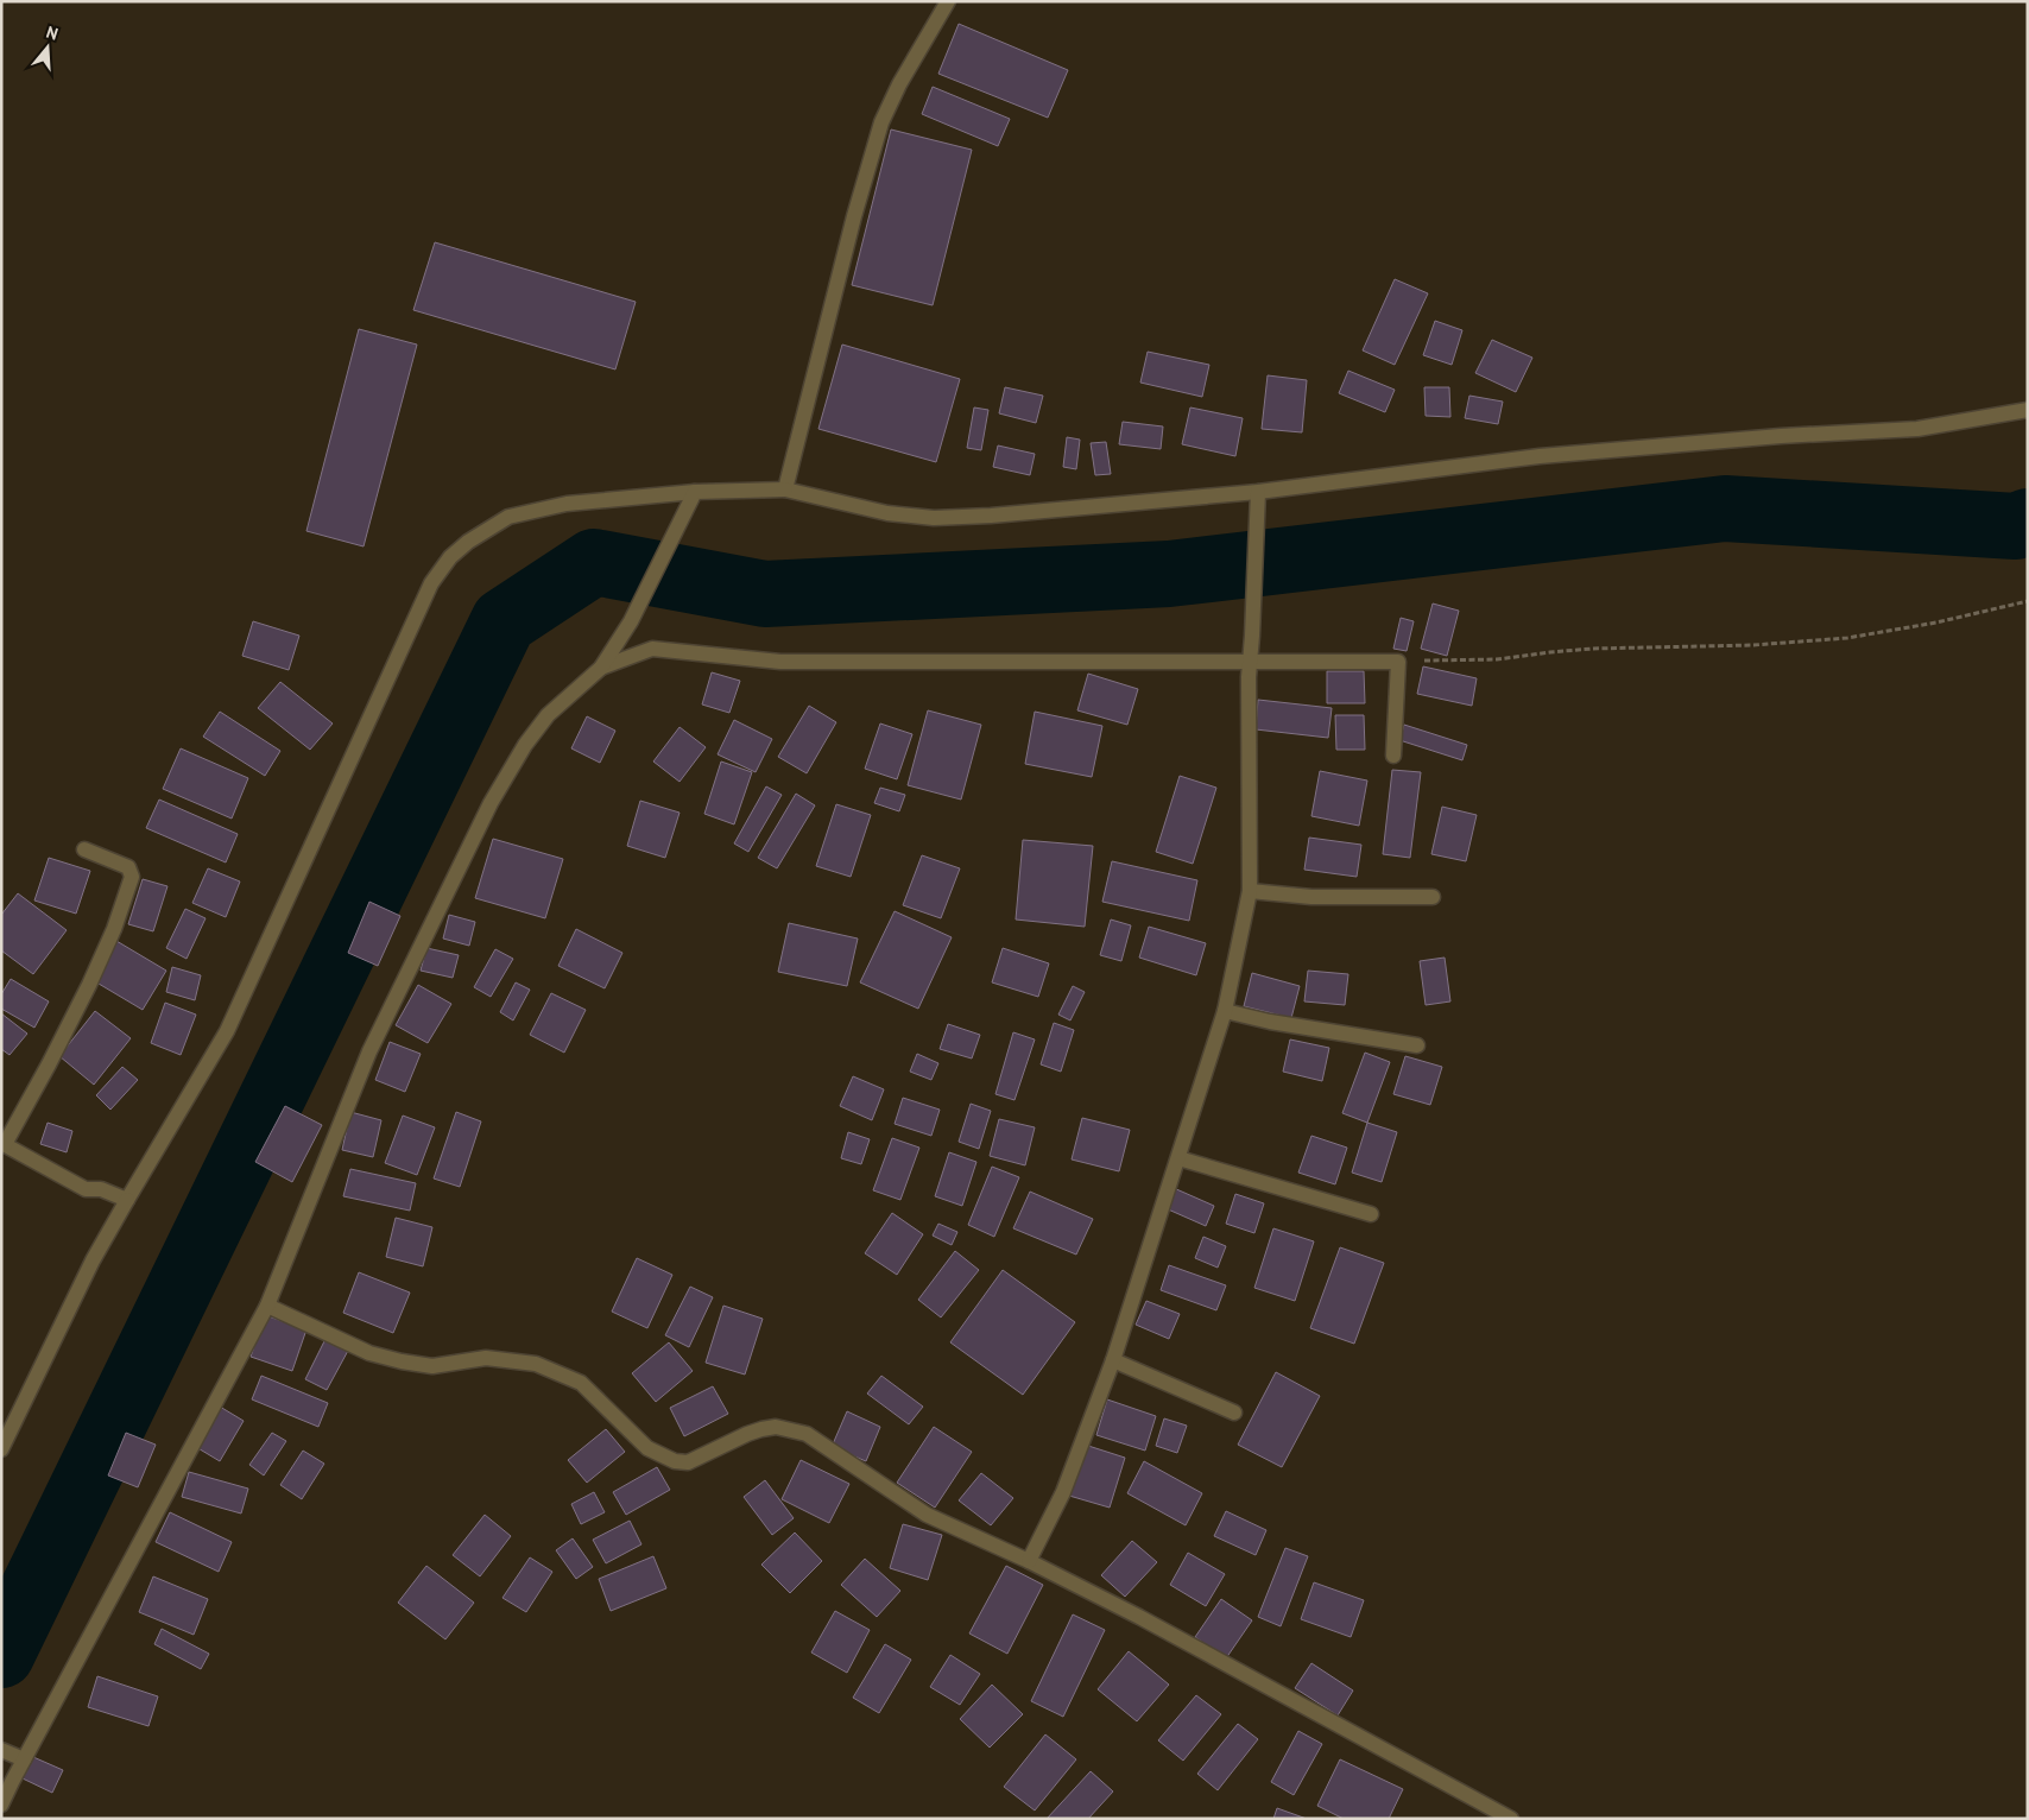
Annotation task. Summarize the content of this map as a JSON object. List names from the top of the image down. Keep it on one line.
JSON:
{"north":"top"}
